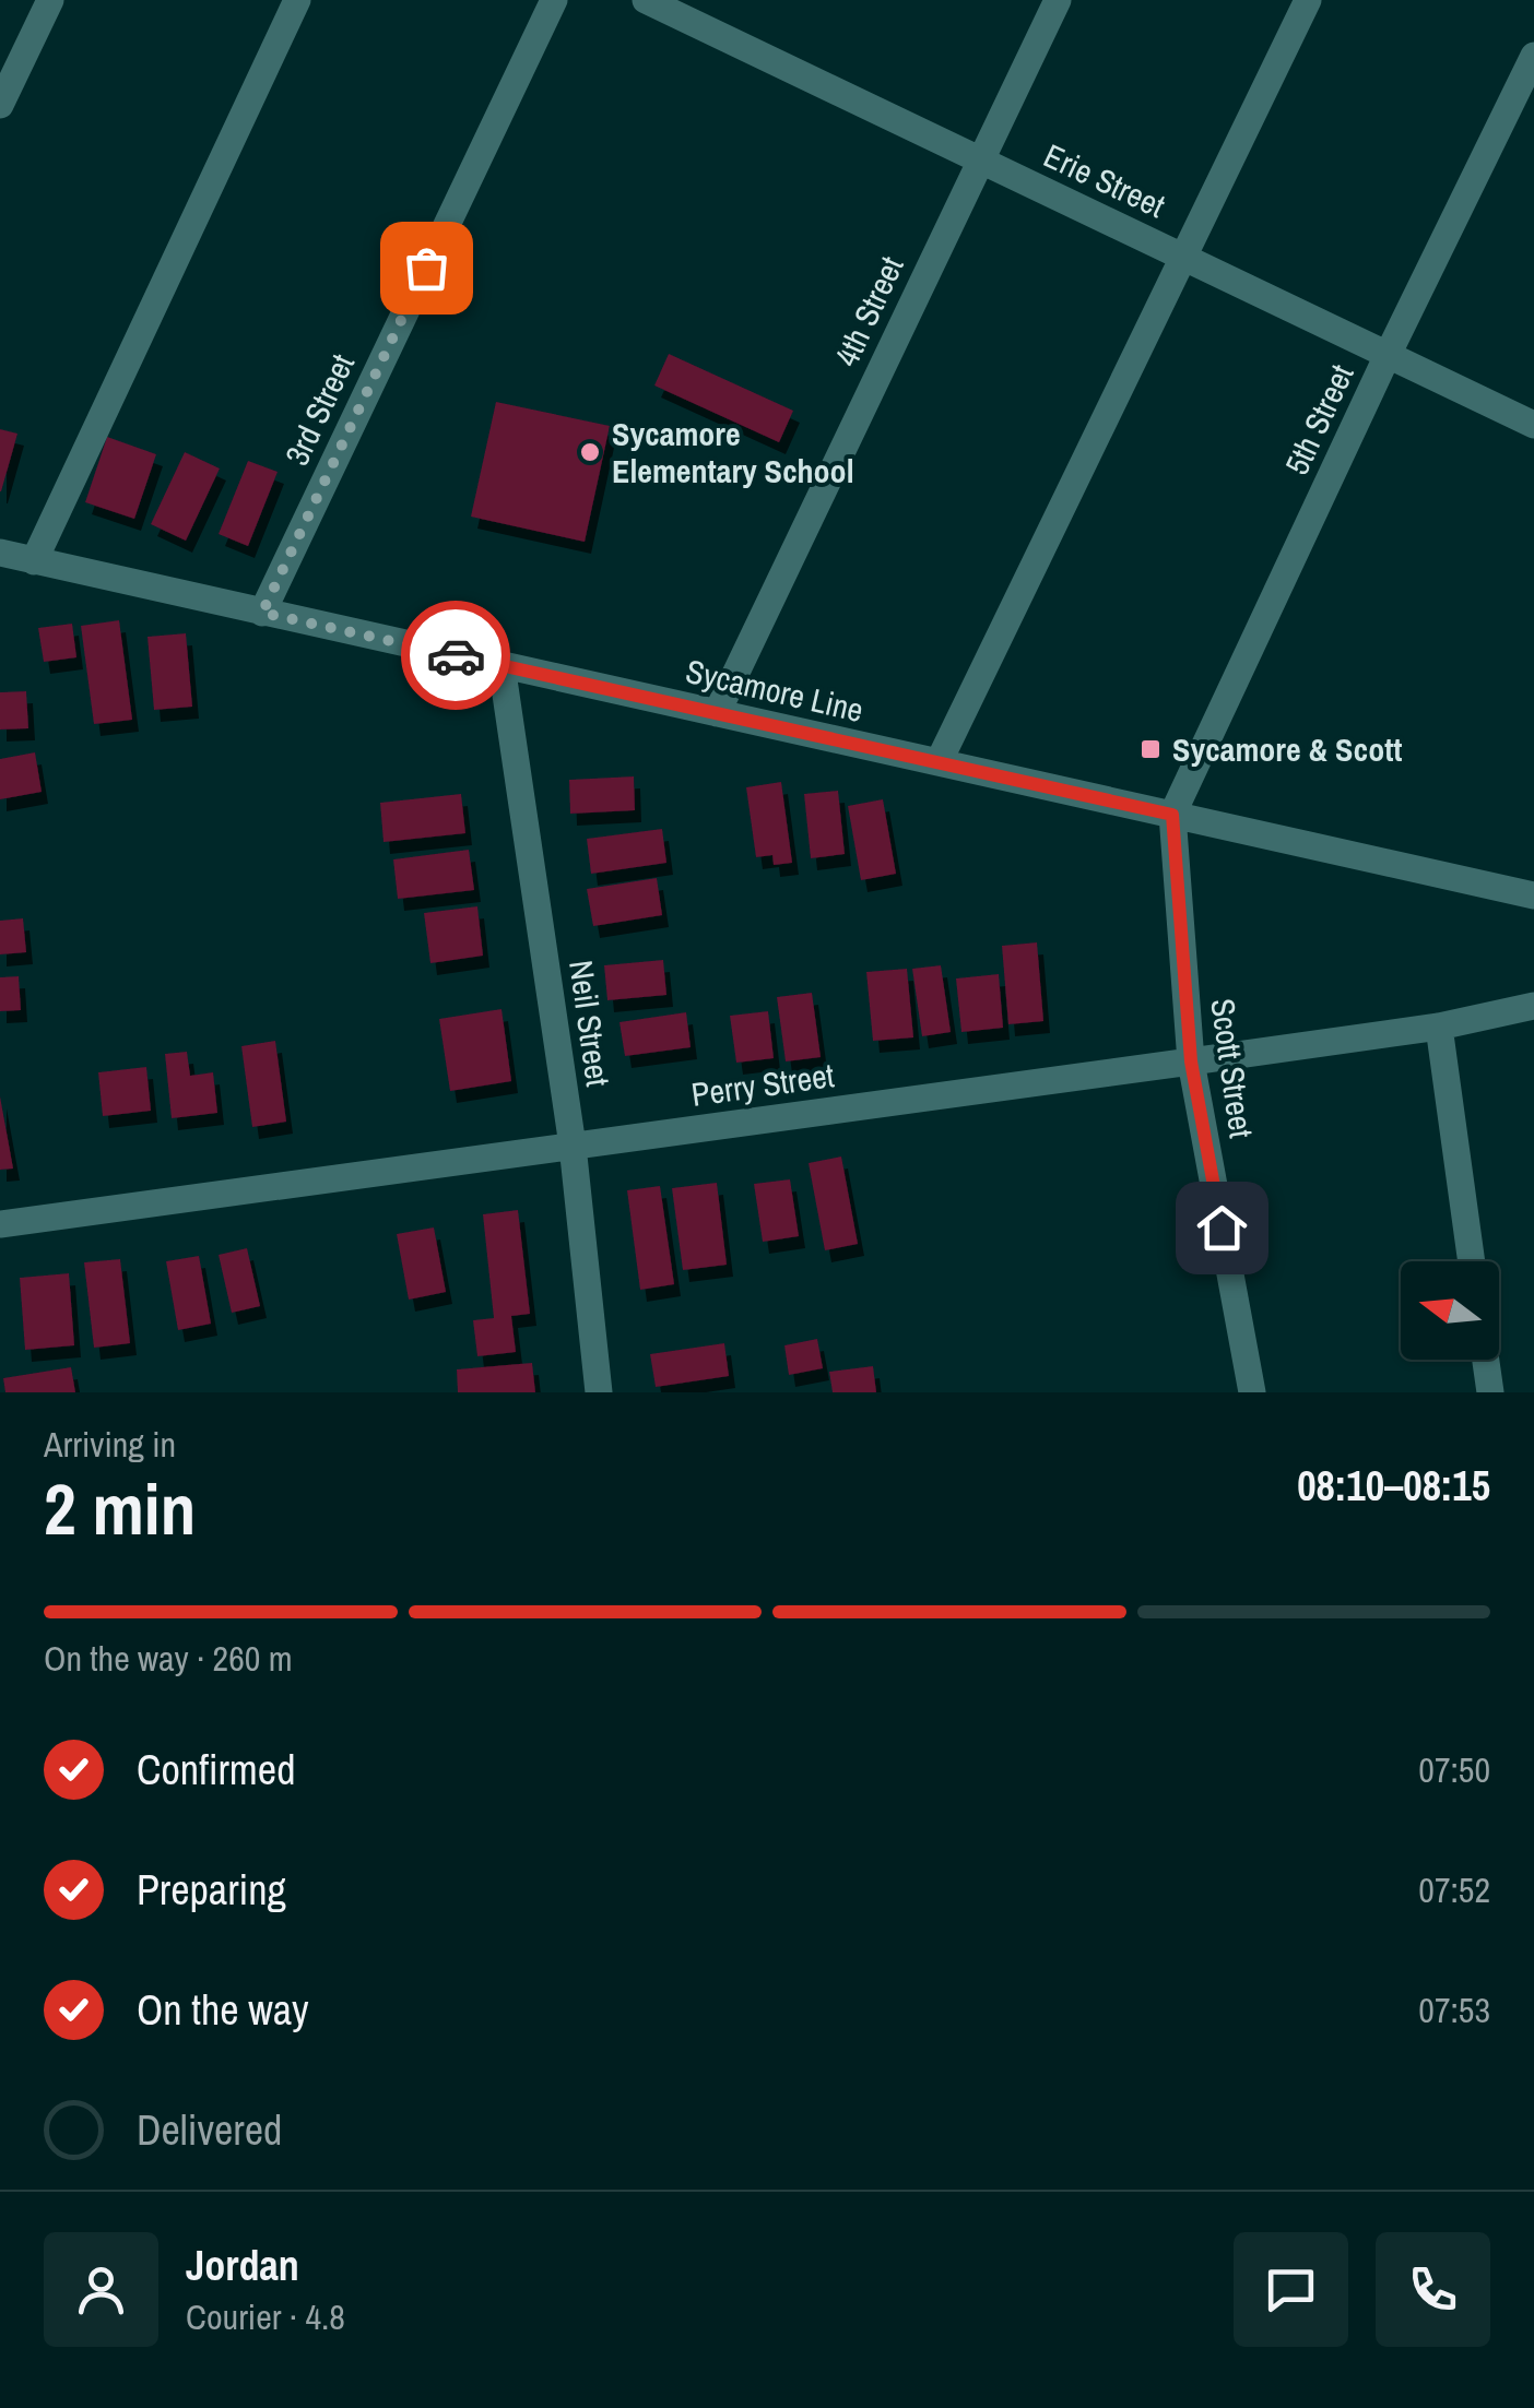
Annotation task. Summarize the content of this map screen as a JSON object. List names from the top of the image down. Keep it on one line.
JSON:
{"streets":{"street":["Erie Street","4th Street","3rd Street","5th Street","Sycamore Line","Neil Street","Scott Street","Perry Street"]},"crossings":[["Erie Street","4th Street"],["Erie Street","5th Street"],["4th Street","Sycamore Line"],["3rd Street","Sycamore Line"],["5th Street","Sycamore Line"],["5th Street","Scott Street"],["Sycamore Line","Neil Street"],["Sycamore Line","Scott Street"],["Neil Street","Perry Street"],["Scott Street","Perry Street"]],"places":{"other":["Sycamore Elementary School"],"transit":["Sycamore & Scott"]},"north":"left","page":{"heading":["2 min","Arriving in","08:10–08:15"],"panel":["Jordan","Courier · 4.8"],"bar":"On the way · 260 m","list":[["Confirmed","07:50"],["Preparing","07:52"],["On the way","07:53"],"Delivered"]}}
